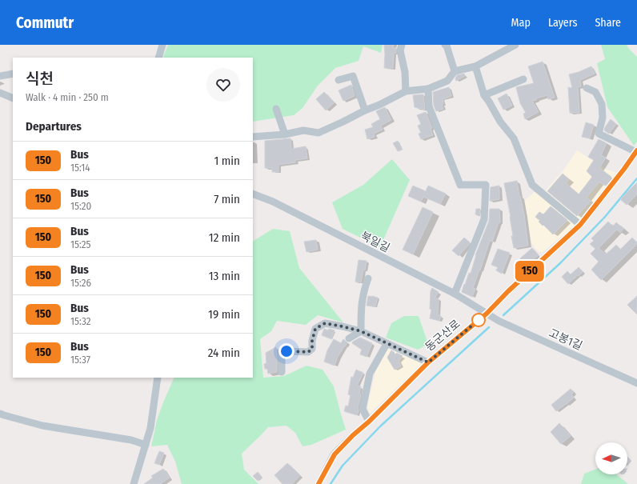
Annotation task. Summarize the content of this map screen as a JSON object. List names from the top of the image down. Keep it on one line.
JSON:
{"streets":{"street":["북일길","동군산로","고봉1길"]},"crossings":[["북일길","동군산로"],["북일길","고봉1길"],["동군산로","고봉1길"]],"lines":["bus line 150"],"north":"left","page":{"header":"Commutr","nav":["Map","Layers","Share"],"on_map":"150","heading":[["식천","Walk · 4 min · 250 m"],"Departures"],"list":[{"mark":"150","name":"Bus","note":"15:14","value":"1 min"},{"mark":"150","name":"Bus","note":"15:20","value":"7 min"},{"mark":"150","name":"Bus","note":"15:25","value":"12 min"},{"mark":"150","name":"Bus","note":"15:26","value":"13 min"},{"mark":"150","name":"Bus","note":"15:32","value":"19 min"},{"mark":"150","name":"Bus","note":"15:37","value":"24 min"}]}}
